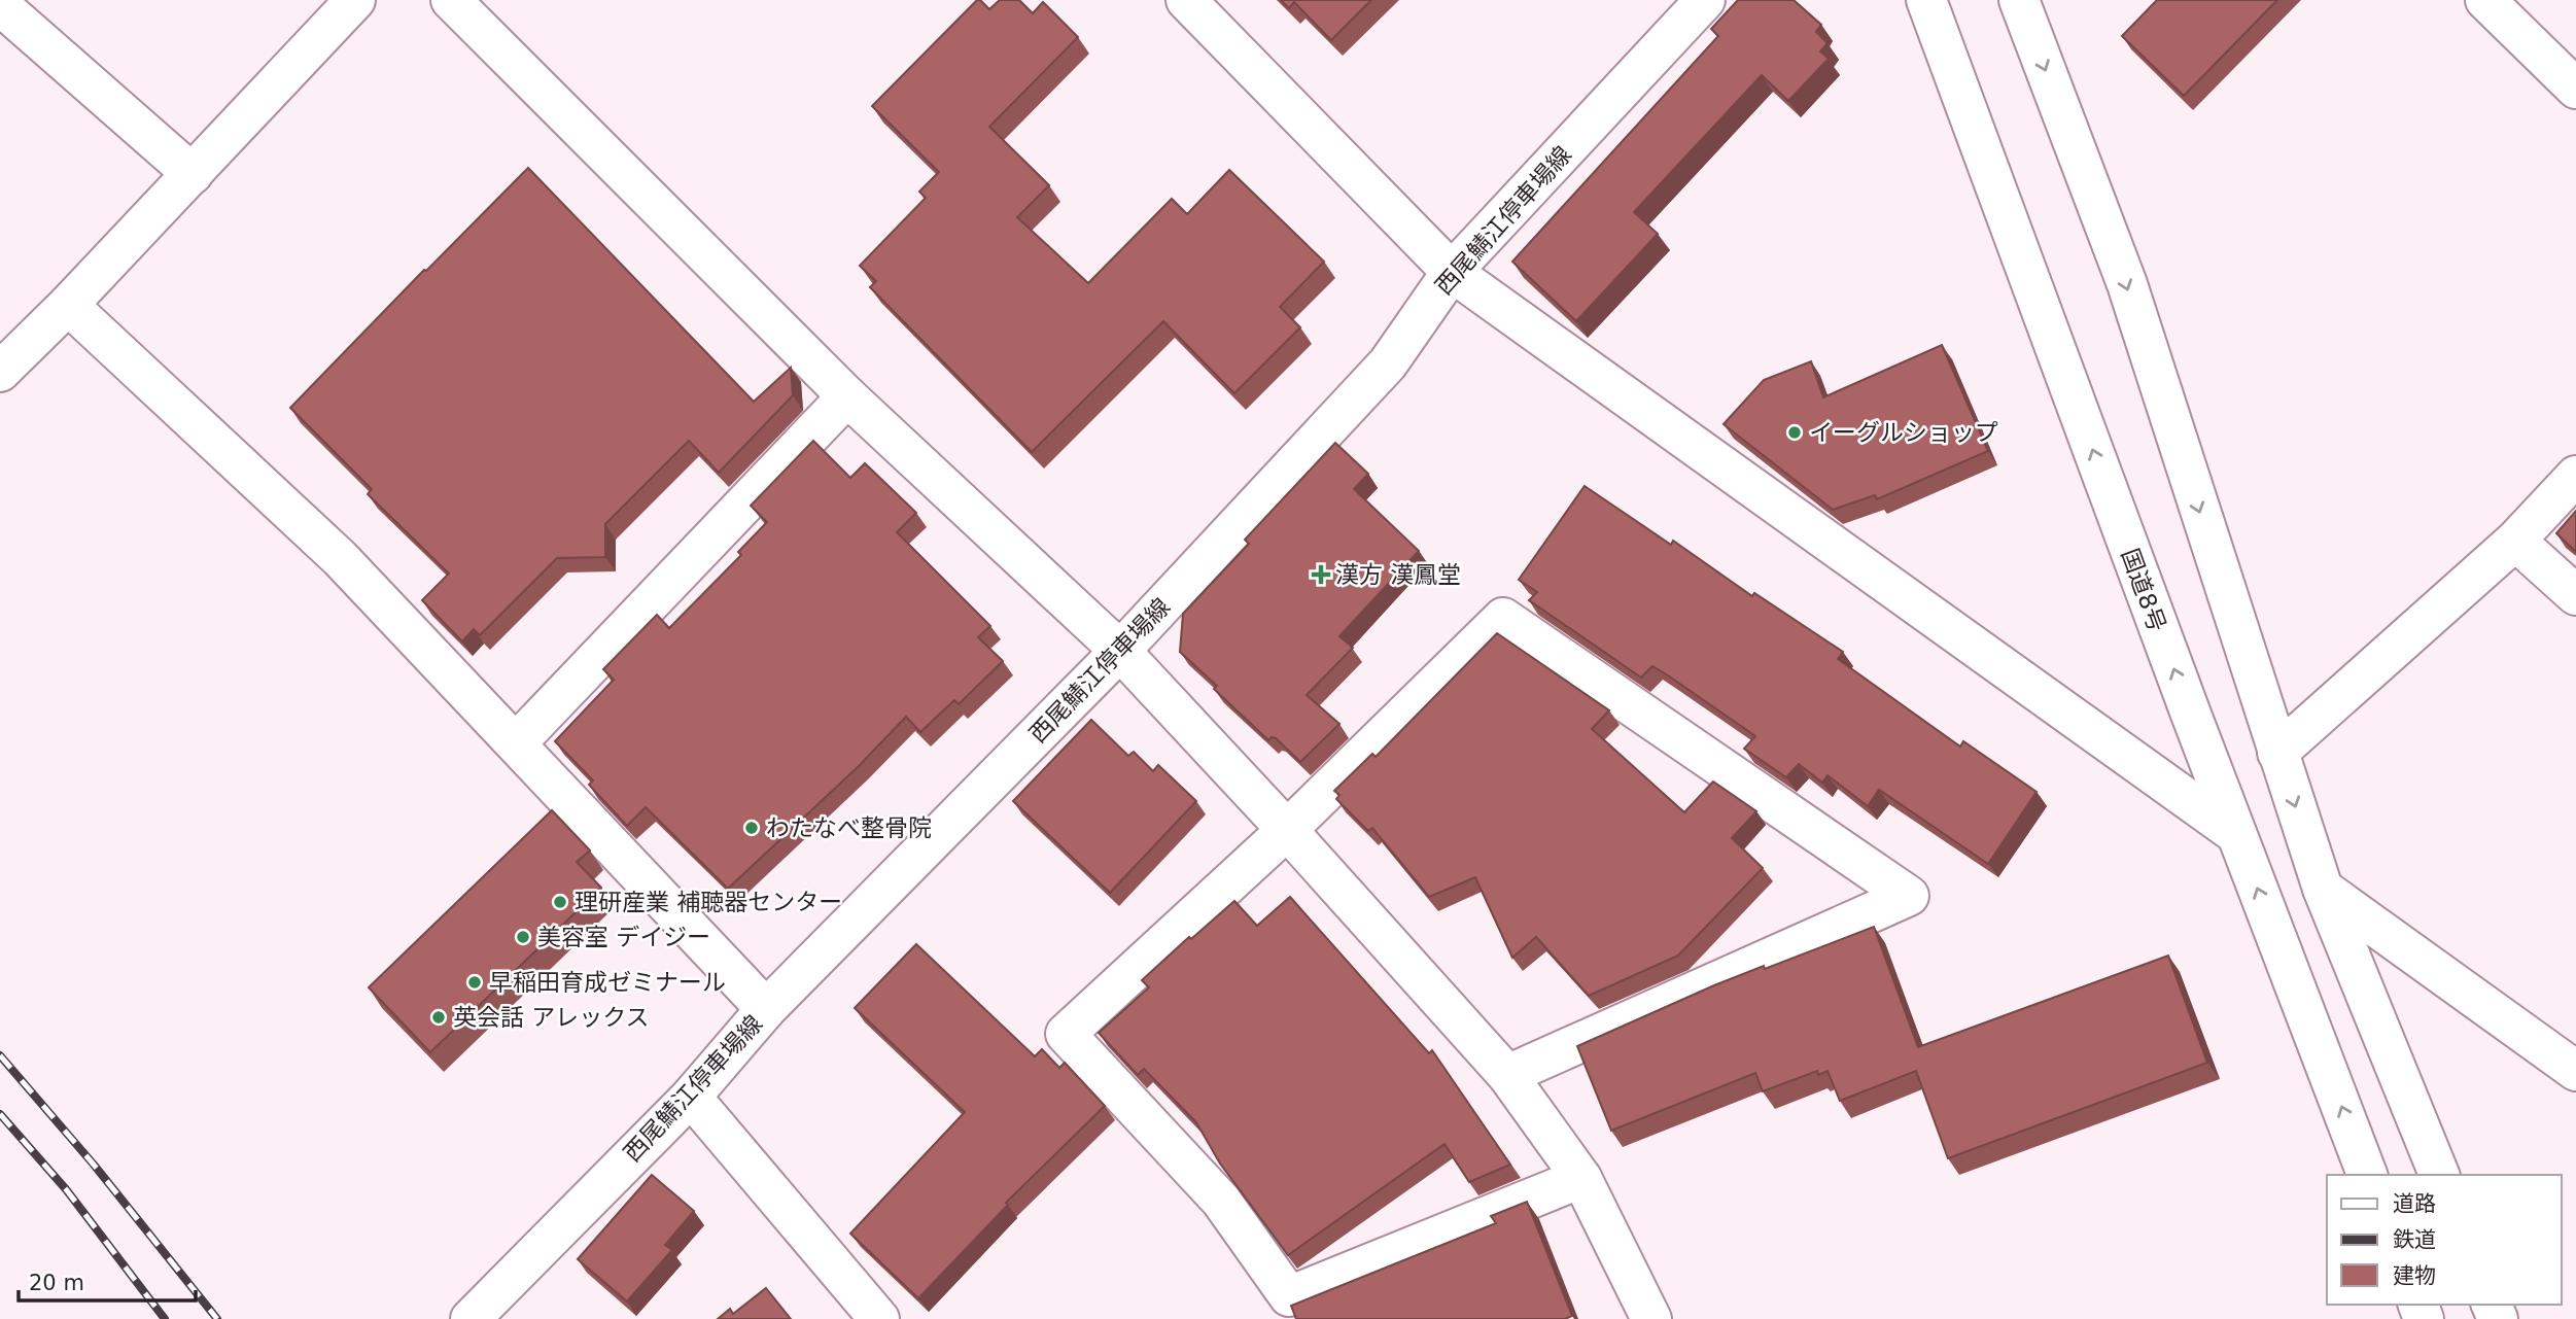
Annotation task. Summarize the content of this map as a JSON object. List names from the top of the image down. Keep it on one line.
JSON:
{"streets":{"main road":["西尾鯖江停車場線","国道8号"]},"places":{"other":["イーグルショップ","わたなべ整骨院","理研産業 補聴器センター","美容室 デイジー","早稲田育成ゼミナール","英会話 アレックス"],"health":["漢方 漢鳳堂"]},"legend":["道路","鉄道","建物"],"scale_bar":"20 m"}
